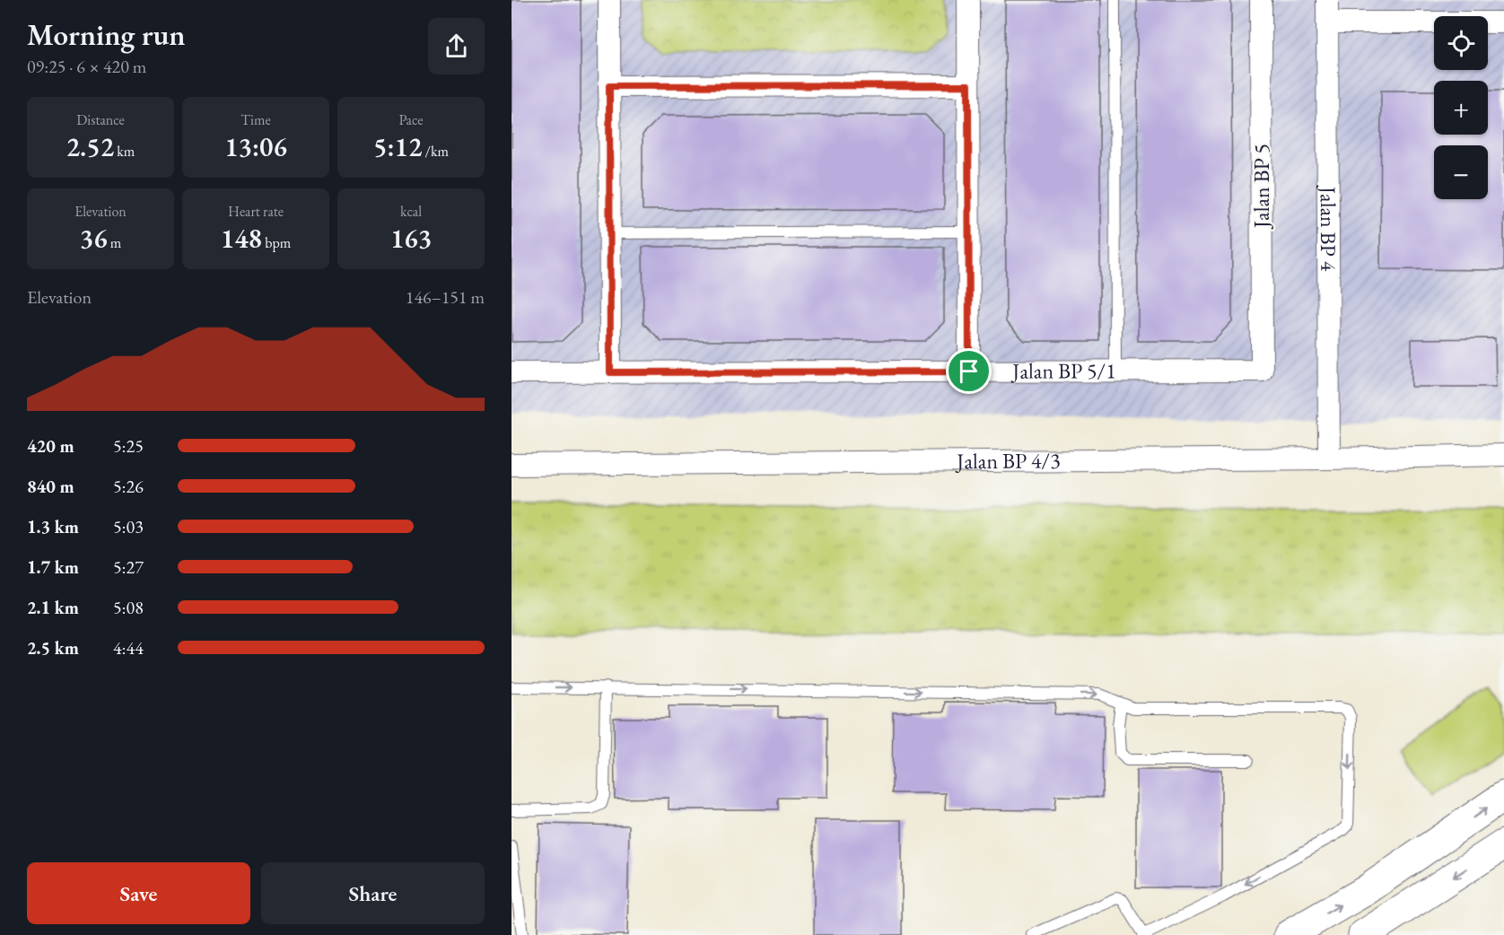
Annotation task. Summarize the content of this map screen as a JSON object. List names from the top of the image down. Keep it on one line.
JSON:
{"streets":{"street":["Jalan BP 5","Jalan BP 4","Jalan BP 5/1","Jalan BP 4/3"]},"crossings":[["Jalan BP 5","Jalan BP 5/1"],["Jalan BP 4","Jalan BP 4/3"]],"page":{"heading":["Morning run","09:25 · 6 × 420 m"],"map_buttons":["+","−"],"stats":[["Distance","2.52 km"],["Time","13:06"],["Pace","5:12 /km"],["Elevation","36 m"],["Heart rate","148 bpm"],["kcal","163"]],"chart":["Elevation","146–151 m"],"list":[{"name":"420 m","note":"5:25"},{"name":"840 m","note":"5:26"},{"name":"1.3 km","note":"5:03"},{"name":"1.7 km","note":"5:27"},{"name":"2.1 km","note":"5:08"},{"name":"2.5 km","note":"4:44"}],"buttons":["Save","Share"]}}
